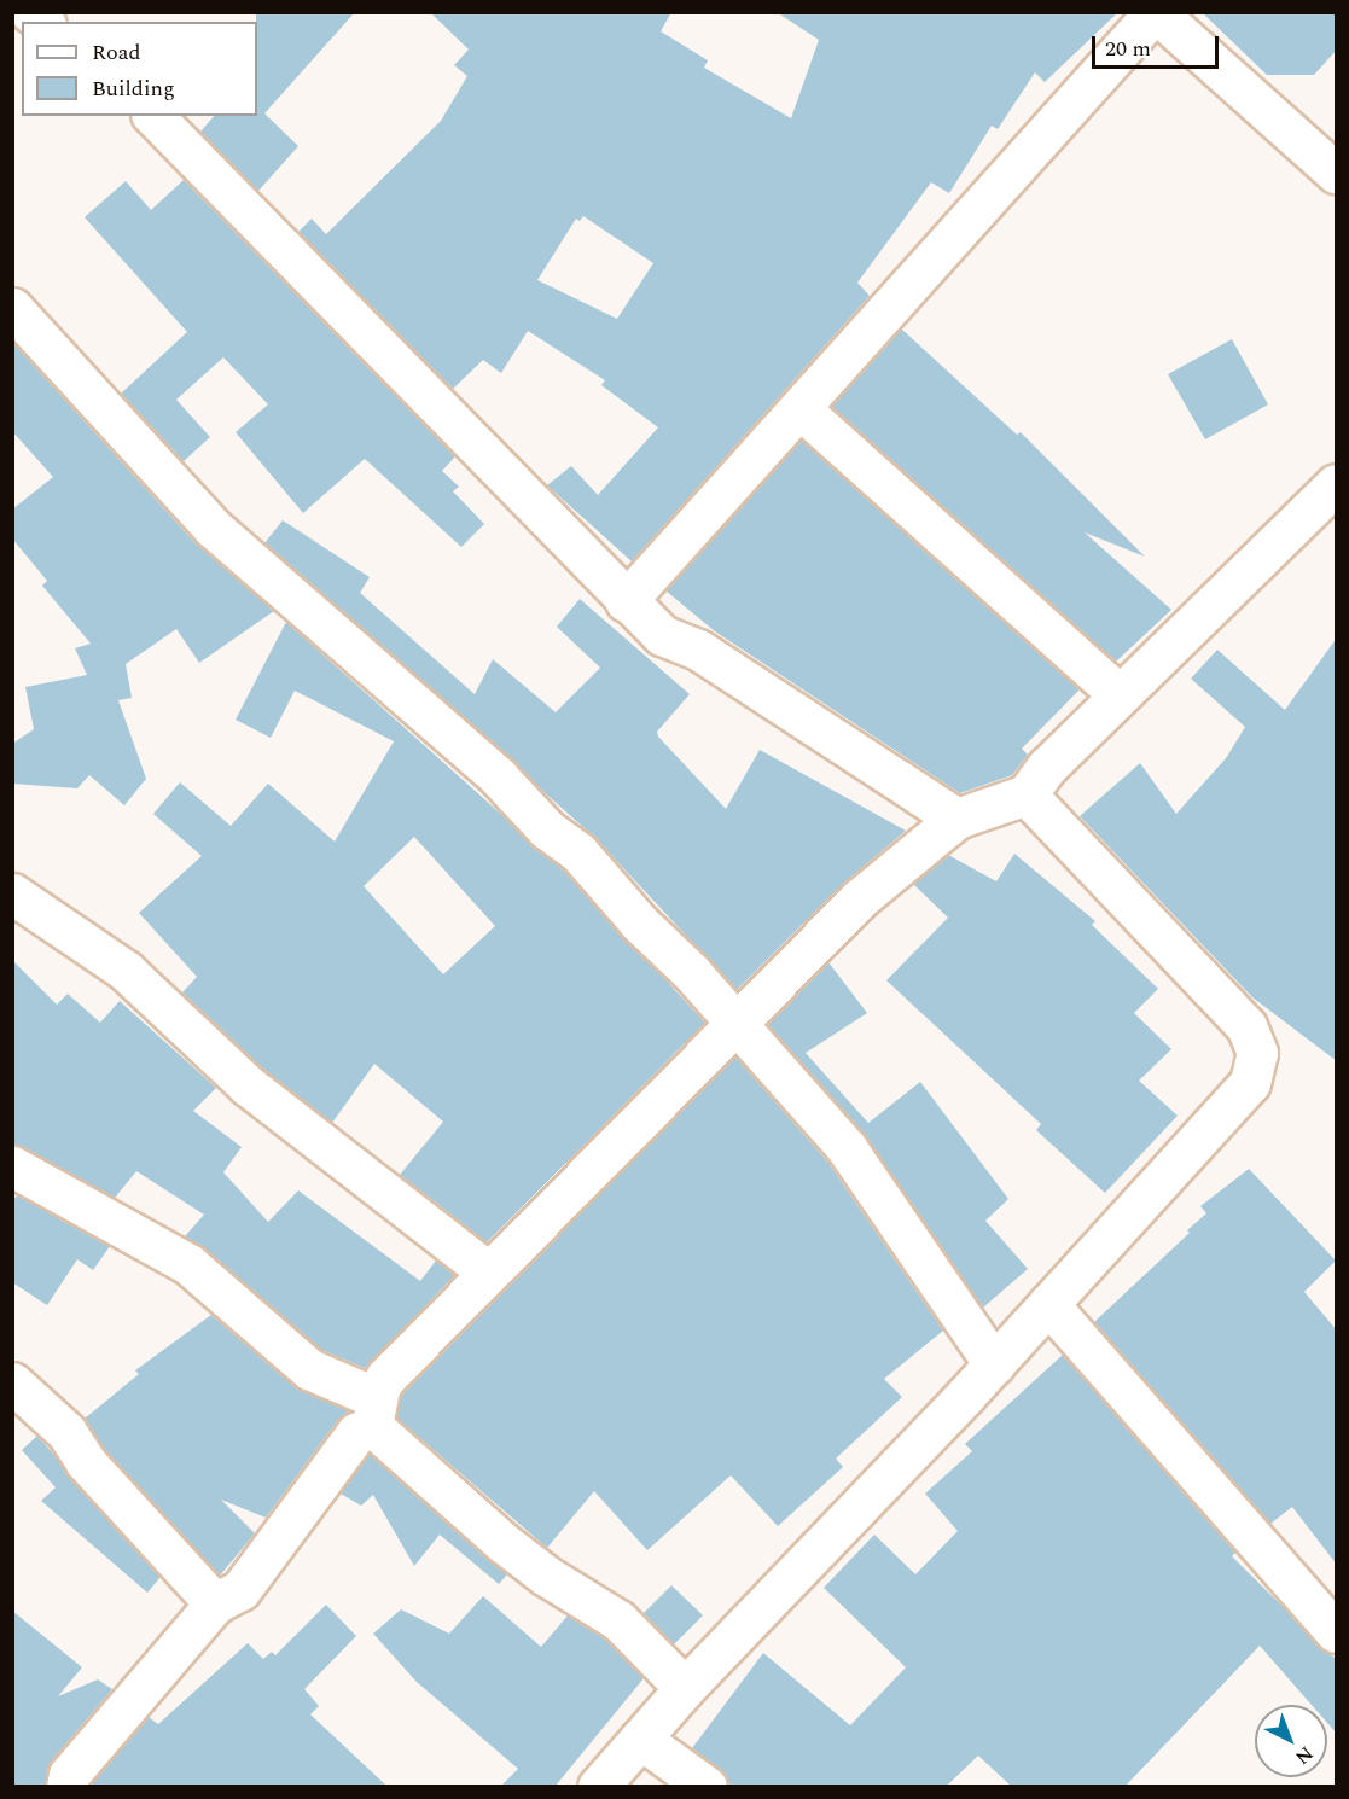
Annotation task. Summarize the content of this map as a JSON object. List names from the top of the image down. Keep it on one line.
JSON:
{"legend":["Road","Building"],"scale_bar":"20 m","north":"bottom right"}
